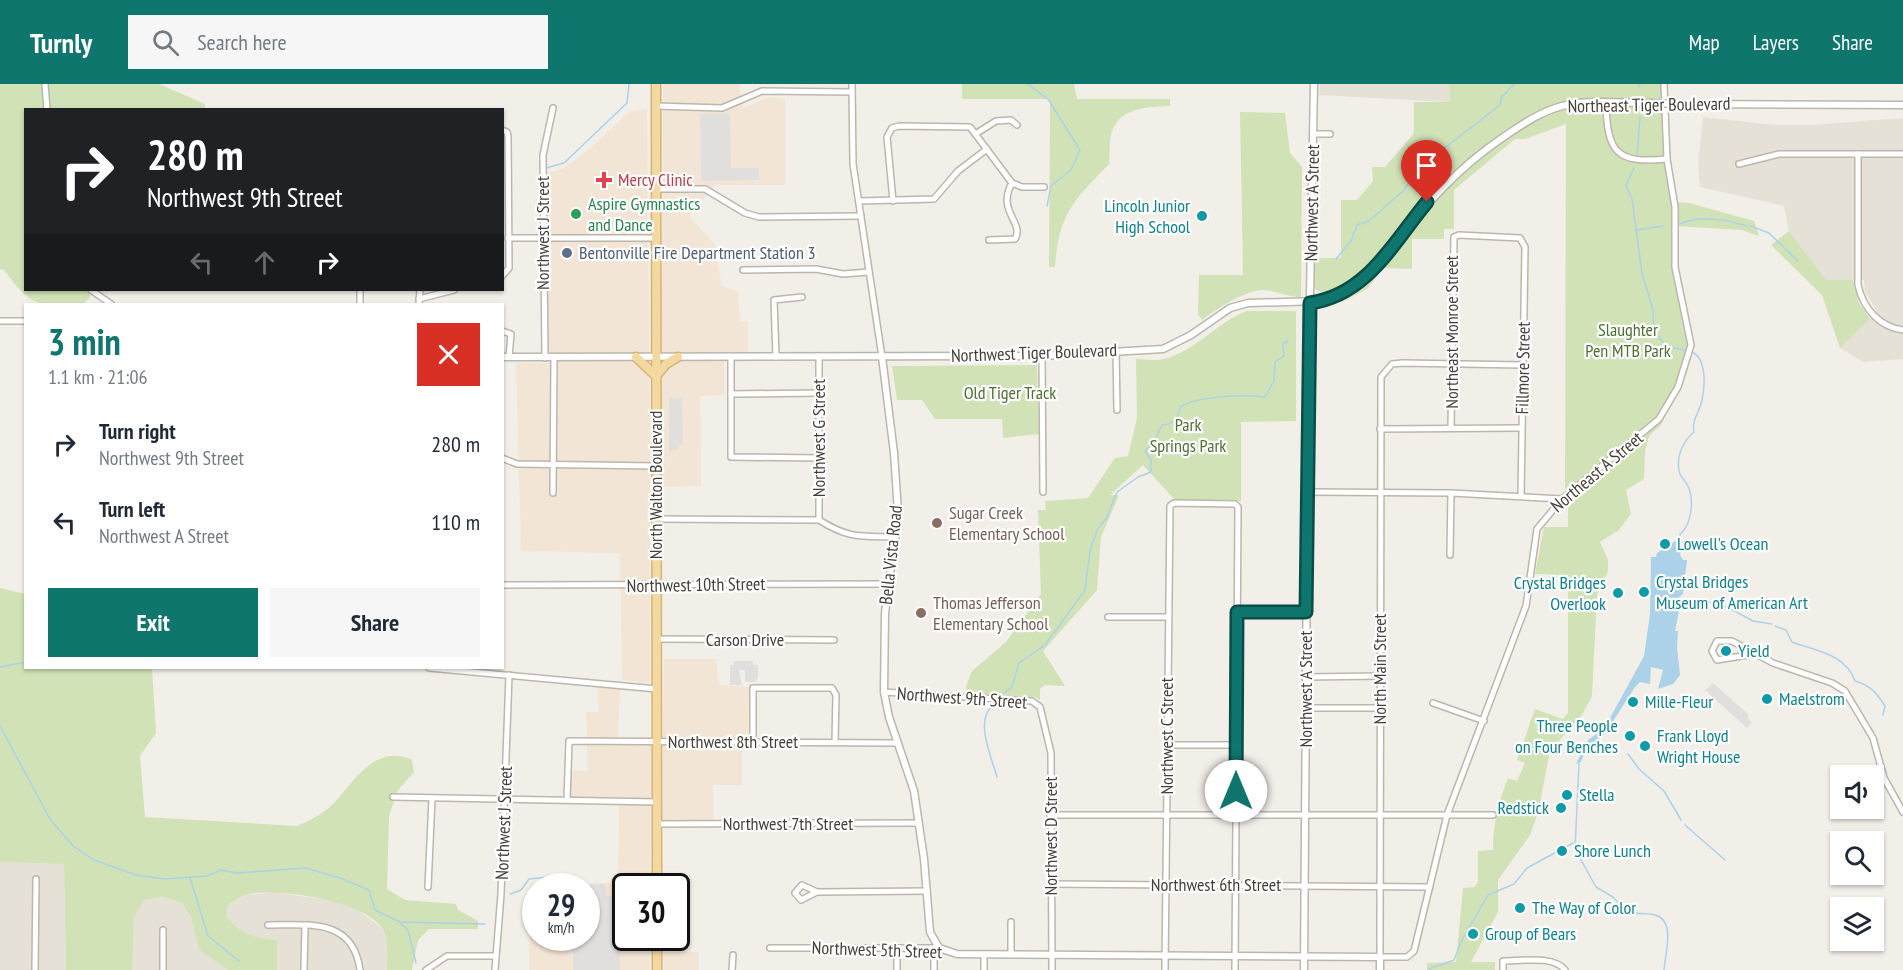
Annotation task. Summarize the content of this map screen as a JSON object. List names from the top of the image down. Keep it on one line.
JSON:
{"streets":{"main road":["North Walton Boulevard"],"street":["Northeast Tiger Boulevard","Northwest A Street","Northwest J Street","Northeast Monroe Street","Northwest Tiger Boulevard","Fillmore Street","Northwest G Street","Northeast A Street","Bella Vista Road","Northwest 10th Street","Carson Drive","North Main Street","Northwest 9th Street","Northwest C Street","Northwest 8th Street","Northwest 7th Street","Northwest D Street","Northwest 6th Street","Northwest 5th Street"]},"crossings":[["Northeast Tiger Boulevard","Northwest Tiger Boulevard"],["Northwest A Street","Northwest Tiger Boulevard"],["Northwest A Street","Northwest 6th Street"],["Northwest A Street","Northwest 5th Street"],["Northwest J Street","Northwest Tiger Boulevard"],["Northeast Monroe Street","Fillmore Street"],["Northeast Monroe Street","North Main Street"],["Northwest Tiger Boulevard","Northwest G Street"],["Northwest Tiger Boulevard","North Walton Boulevard"],["Northwest Tiger Boulevard","Bella Vista Road"],["Northeast A Street","North Main Street"],["Northeast A Street","Northwest 6th Street"],["Northeast A Street","Northwest 5th Street"],["North Walton Boulevard","Northwest 10th Street"],["North Walton Boulevard","Carson Drive"],["North Walton Boulevard","Northwest 8th Street"],["North Walton Boulevard","Northwest 7th Street"],["Bella Vista Road","Northwest 10th Street"],["Bella Vista Road","Northwest 9th Street"],["Bella Vista Road","Northwest 8th Street"],["Bella Vista Road","Northwest 7th Street"],["Bella Vista Road","Northwest 5th Street"],["North Main Street","Northwest 6th Street"],["North Main Street","Northwest 5th Street"],["Northwest 9th Street","Northwest D Street"],["Northwest C Street","Northwest 6th Street"],["Northwest C Street","Northwest 5th Street"],["Northwest D Street","Northwest 6th Street"],["Northwest D Street","Northwest 5th Street"]],"parks":["Slaughter Pen MTB Park","Old Tiger Track","Park Springs Park"],"places":{"health":["Mercy Clinic"],"other":["Aspire Gymnastics and Dance","Lincoln Junior High School","Bentonville Fire Department Station 3","Sugar Creek Elementary School","Lowell's Ocean","Crystal Bridges Museum of American Art","Crystal Bridges Overlook","Thomas Jefferson Elementary School","Yield","Maelstrom","Mille-Fleur","Three People on Four Benches","Frank Lloyd Wright House","Stella","Redstick","Shore Lunch","The Way of Color","Group of Bears"]},"page":{"header":"Turnly","search":"Search here","nav":["Map","Layers","Share"],"turn":["280 m","Northwest 9th Street"],"heading":["3 min","1.1 km · 21:06"],"list":[{"name":"Turn right","note":"Northwest 9th Street","value":"280 m"},{"name":"Turn left","note":"Northwest A Street","value":"110 m"}],"buttons":["Exit","Share"],"speed":"29 km/h","limit":"30"}}
